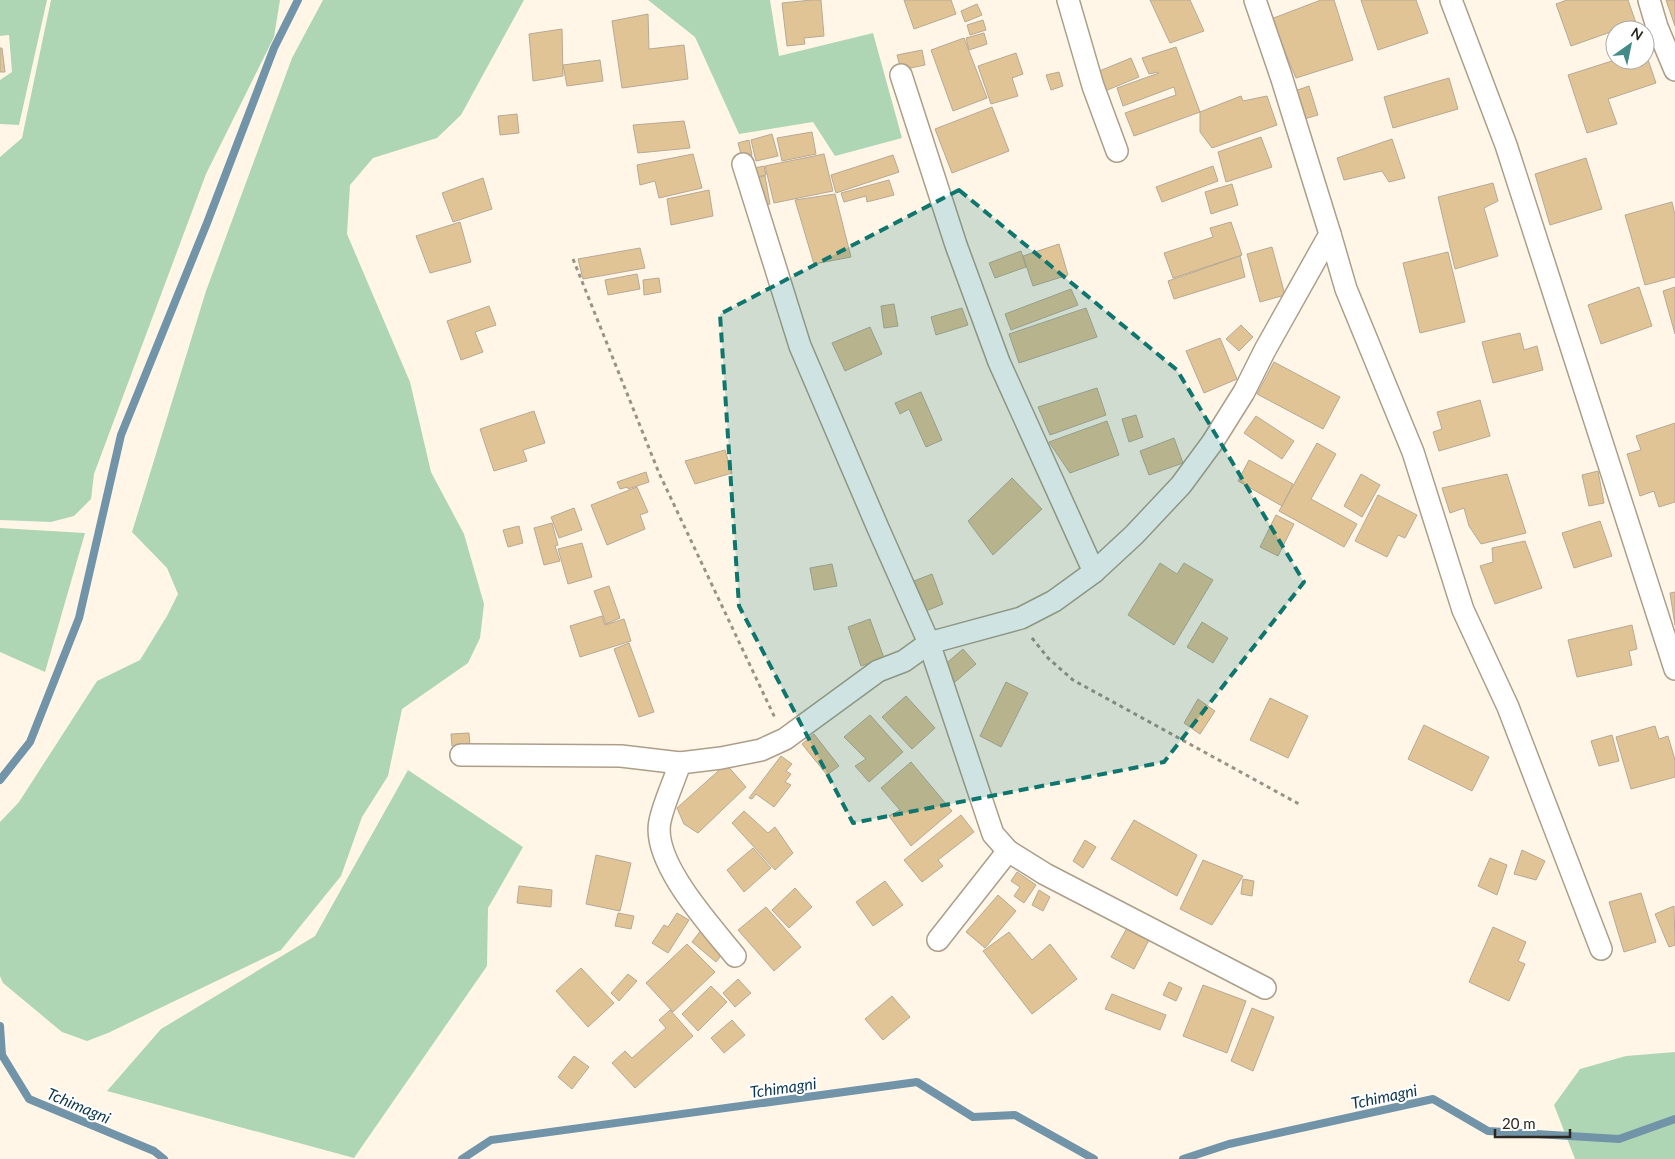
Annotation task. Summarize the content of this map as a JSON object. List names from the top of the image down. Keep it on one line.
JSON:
{"water":["Tchimagni"],"scale_bar":"20 m","north":"top right"}
